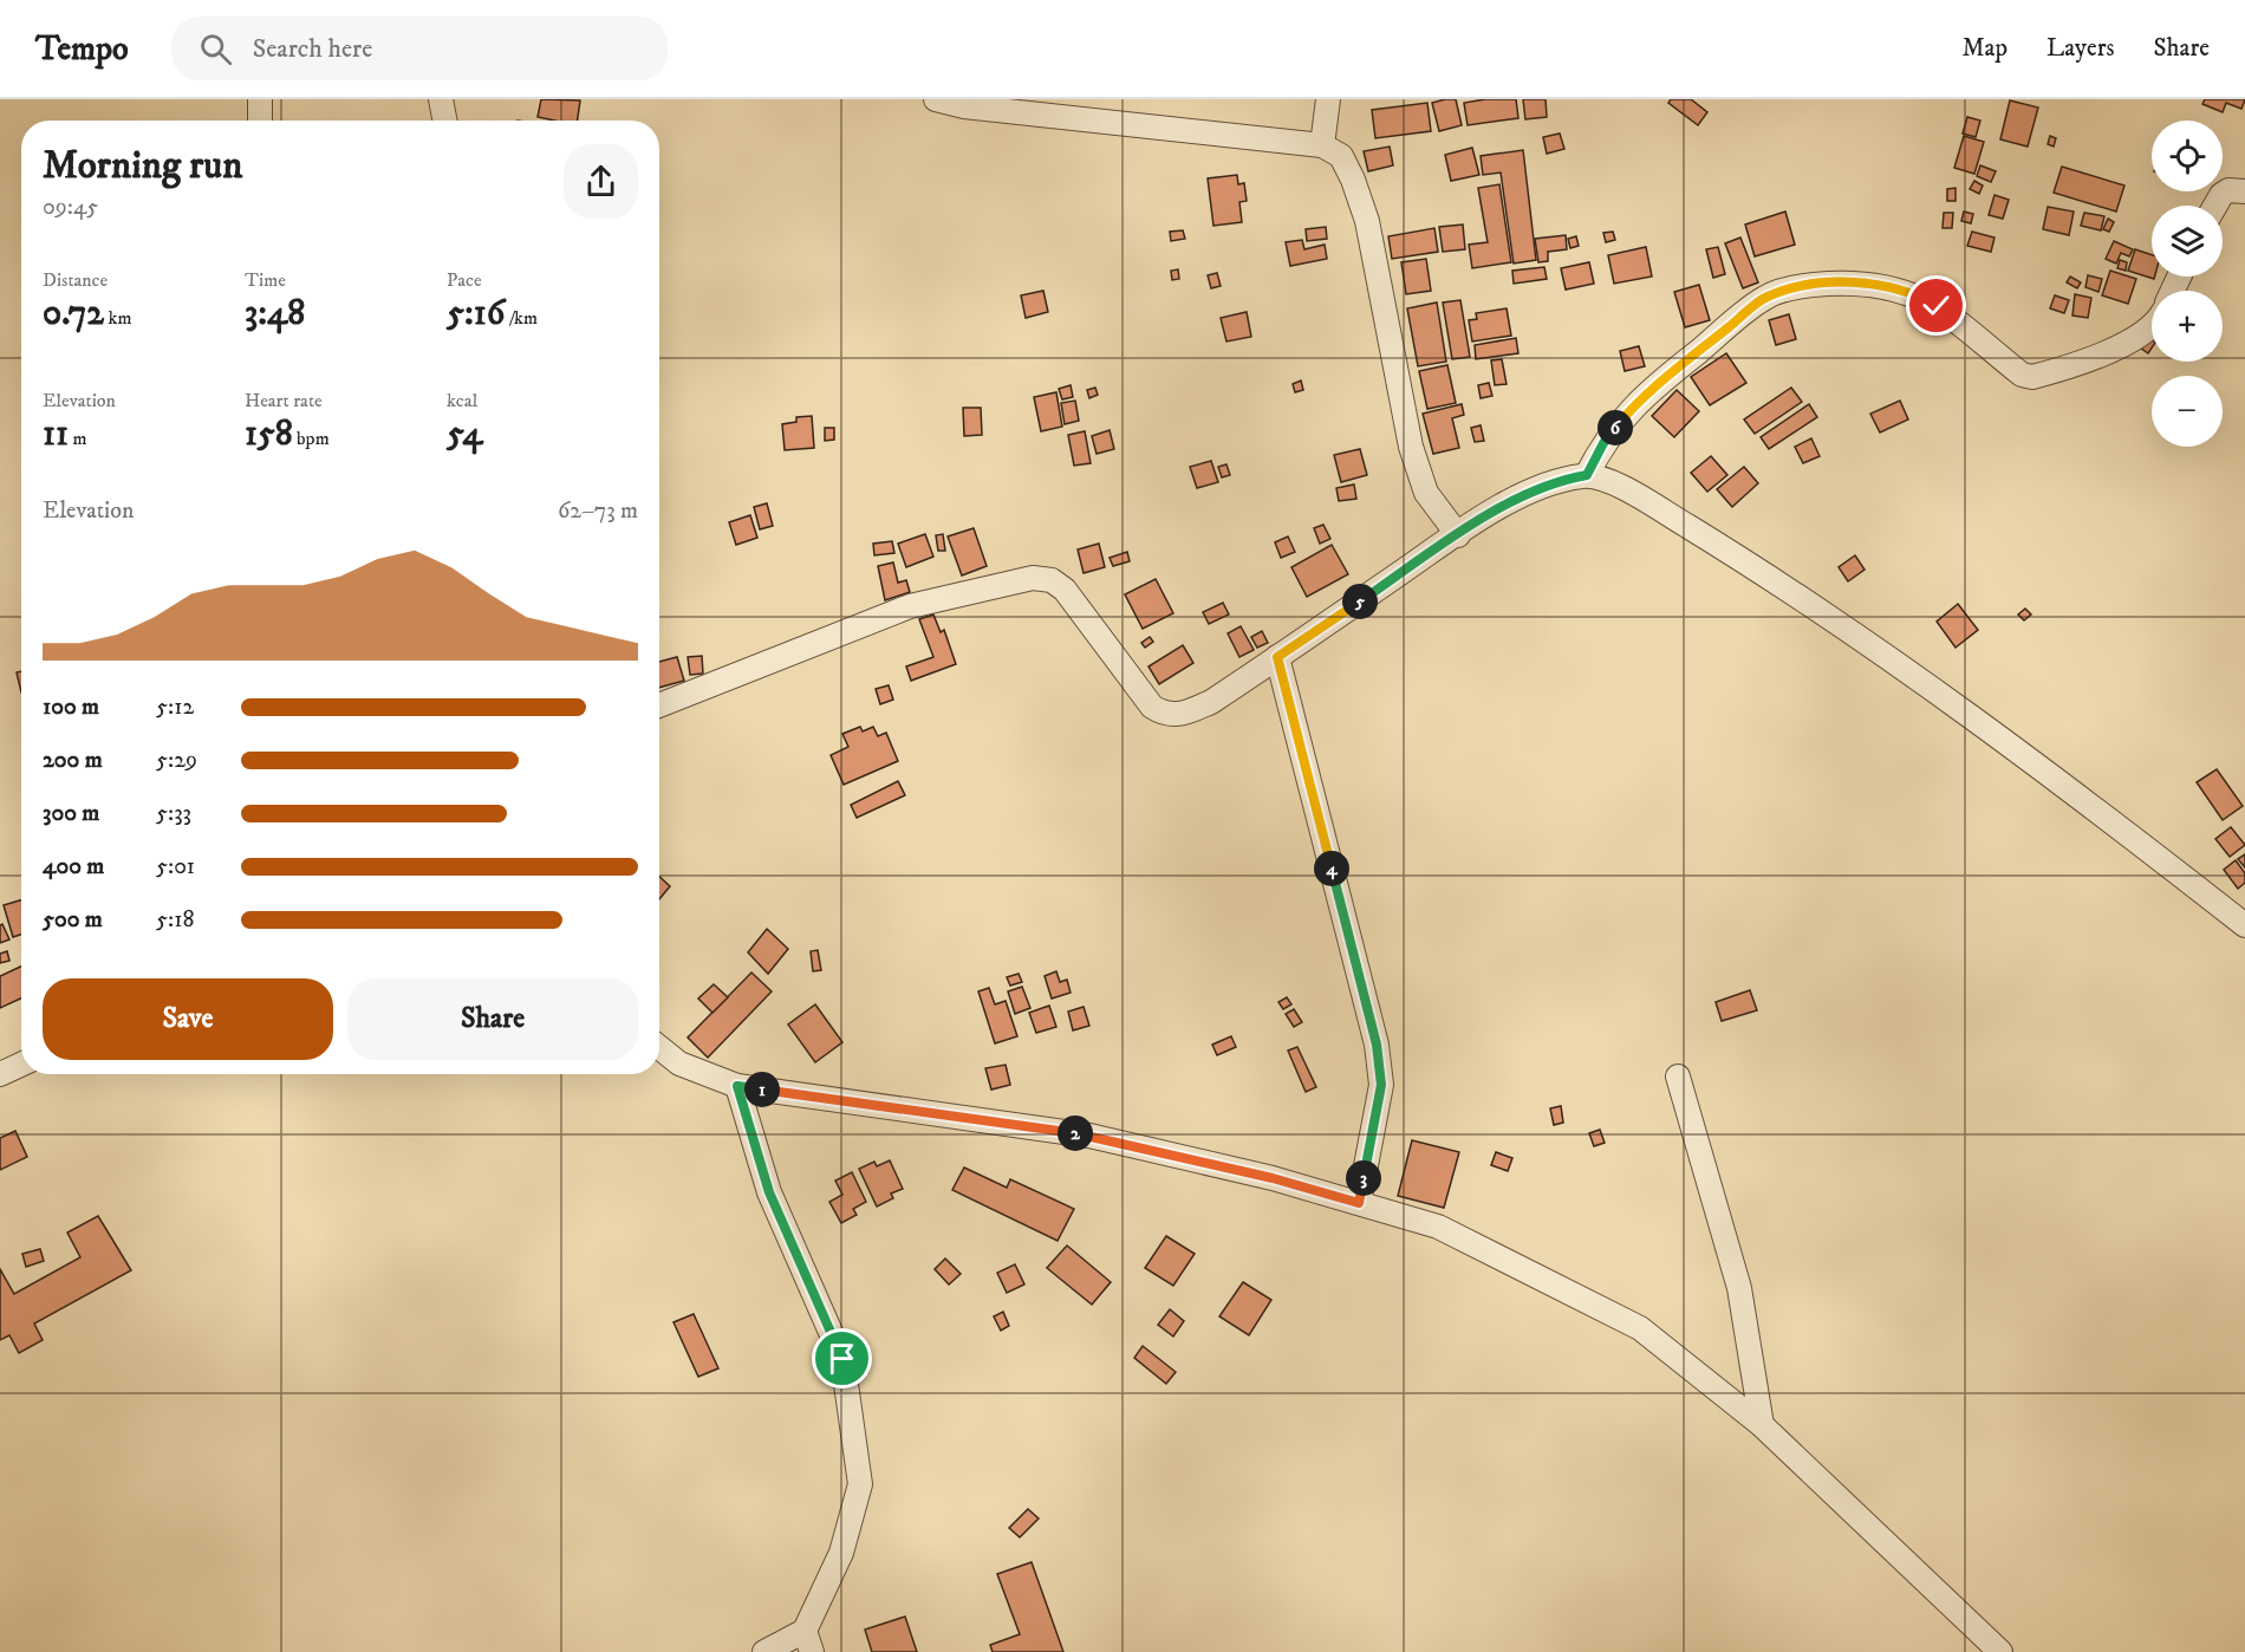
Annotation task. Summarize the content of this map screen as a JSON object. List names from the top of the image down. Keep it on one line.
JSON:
{"page":{"header":"Tempo","search":"Search here","nav":["Map","Layers","Share"],"map_buttons":["+","−"],"heading":["Morning run","09:45"],"stats":[["Distance","0.72 km"],["Time","3:48"],["Pace","5:16 /km"],["Elevation","11 m"],["Heart rate","158 bpm"],["kcal","54"]],"pins":["6","5","4","1","2","3"],"chart":["Elevation","62–73 m"],"list":[{"name":"100 m","note":"5:12"},{"name":"200 m","note":"5:29"},{"name":"300 m","note":"5:33"},{"name":"400 m","note":"5:01"},{"name":"500 m","note":"5:18"}],"buttons":["Save","Share"]}}
